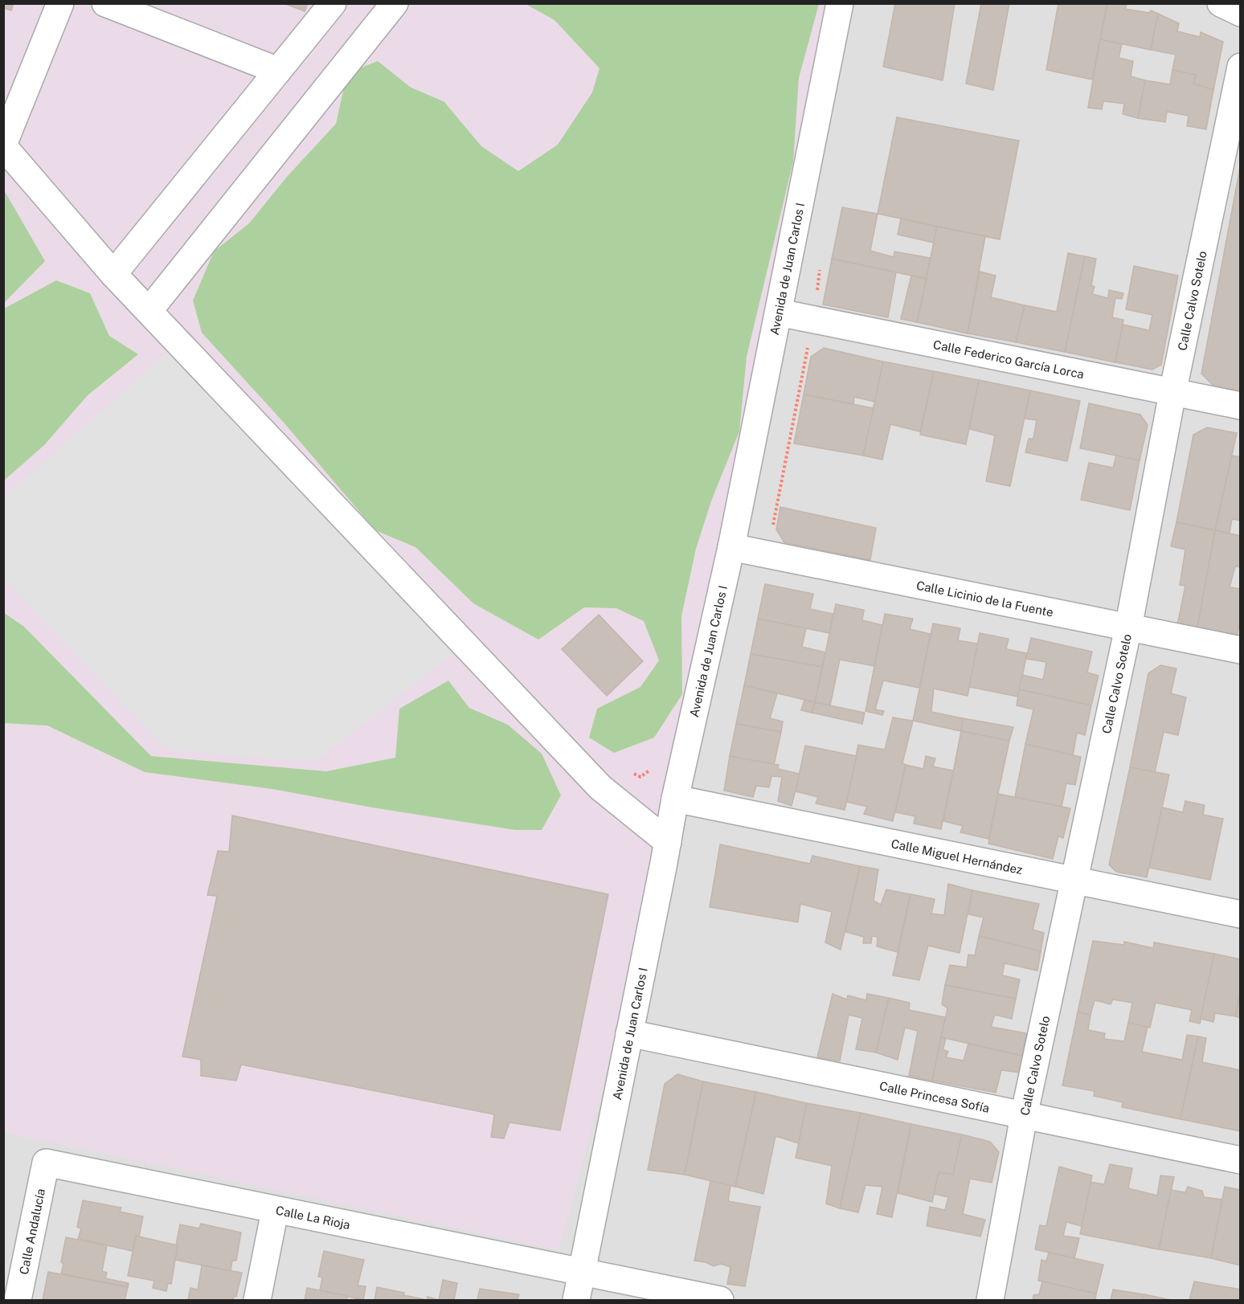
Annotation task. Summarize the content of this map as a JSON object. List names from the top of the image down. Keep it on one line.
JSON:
{"streets":{"street":["Avenida de Juan Carlos I","Calle Calvo Sotelo","Calle Federico García Lorca","Calle Licinio de la Fuente","Calle Miguel Hernández","Calle Princesa Sofía","Calle La Rioja","Calle Andalucía"]},"crossings":[["Avenida de Juan Carlos I","Calle Federico García Lorca"],["Avenida de Juan Carlos I","Calle Licinio de la Fuente"],["Avenida de Juan Carlos I","Calle Miguel Hernández"],["Avenida de Juan Carlos I","Calle Princesa Sofía"],["Avenida de Juan Carlos I","Calle La Rioja"],["Calle Calvo Sotelo","Calle Federico García Lorca"],["Calle Calvo Sotelo","Calle Licinio de la Fuente"],["Calle Calvo Sotelo","Calle Miguel Hernández"],["Calle Calvo Sotelo","Calle Princesa Sofía"],["Calle La Rioja","Calle Andalucía"]]}
